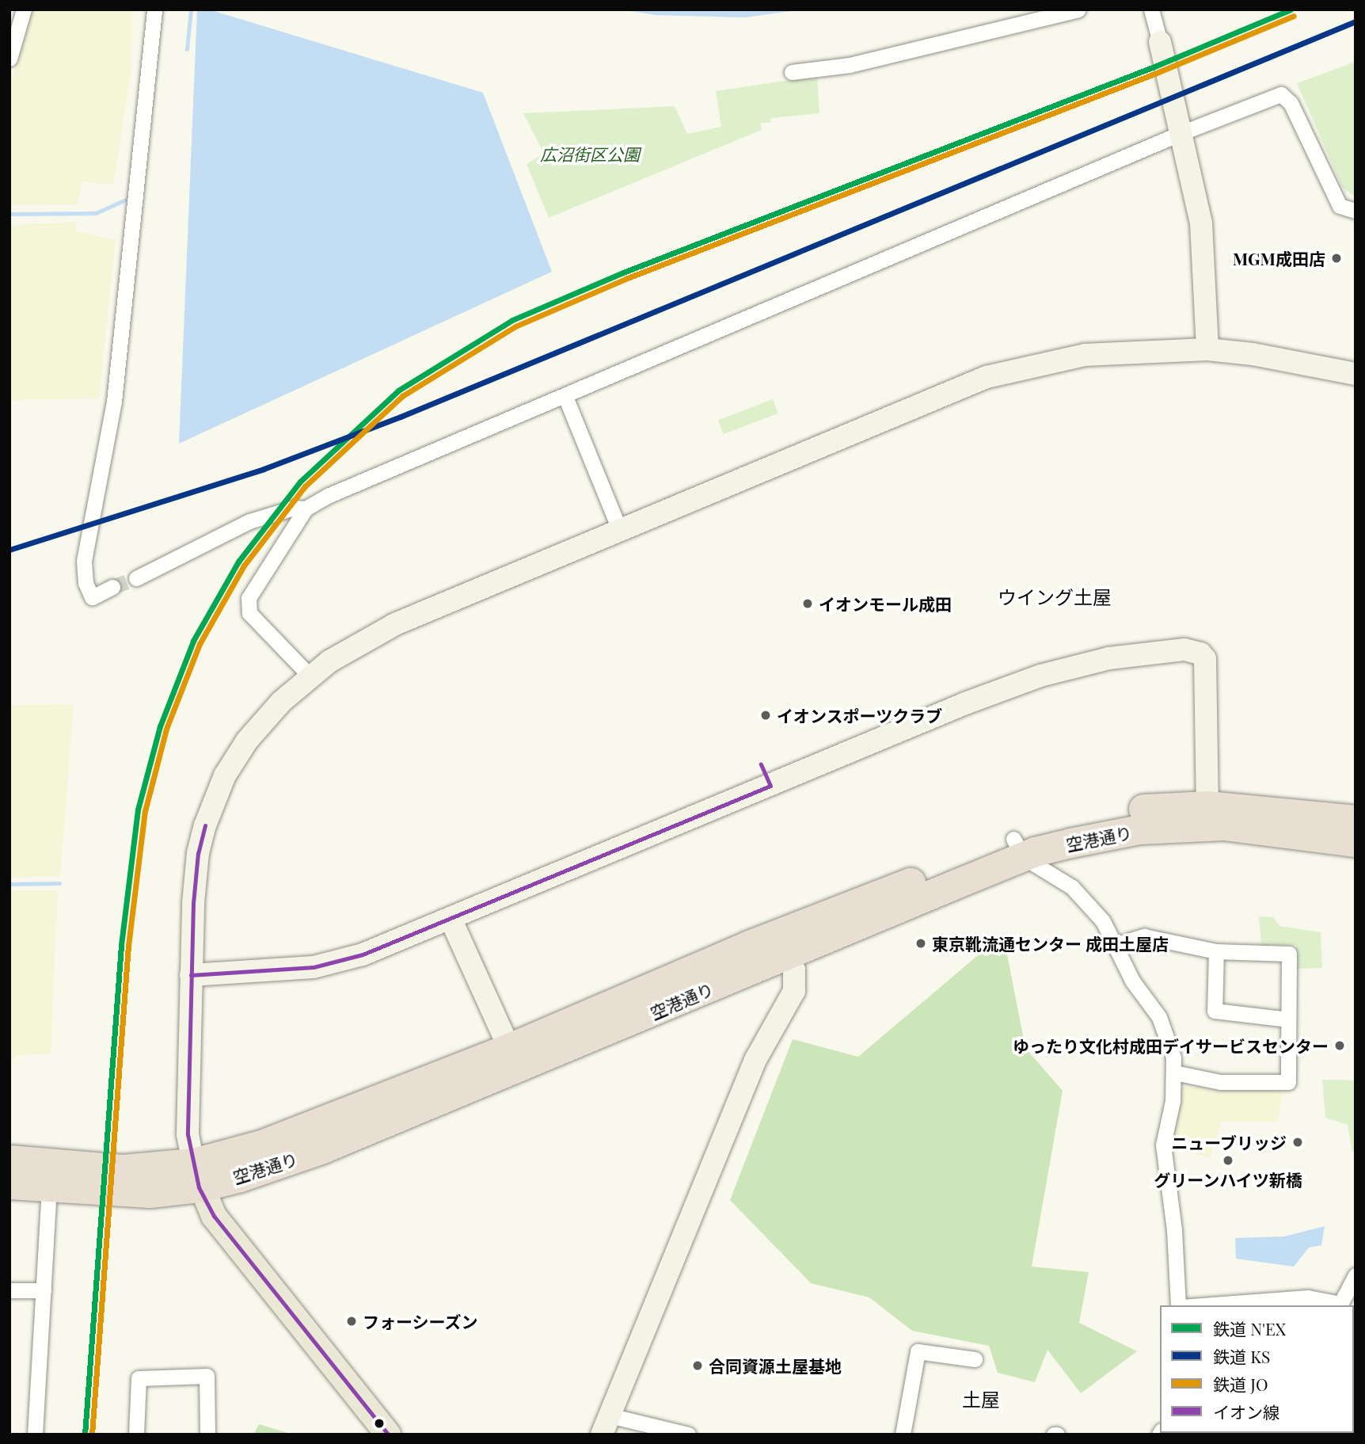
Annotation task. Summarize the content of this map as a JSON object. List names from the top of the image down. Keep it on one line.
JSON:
{"streets":{"highway":["空港通り"]},"districts":["ウイング土屋","土屋"],"parks":["広沼街区公園"],"places":["MGM成田店","イオンモール成田","イオンスポーツクラブ","東京靴流通センター 成田土屋店","ゆったり文化村成田デイサービスセンター","ニューブリッジ","グリーンハイツ新橋","フォーシーズン","合同資源土屋基地"],"lines":["rail line N'EX","rail line JO","rail line KS","transit line イオン線"],"legend":["鉄道 N'EX","鉄道 KS","鉄道 JO","イオン線"]}
